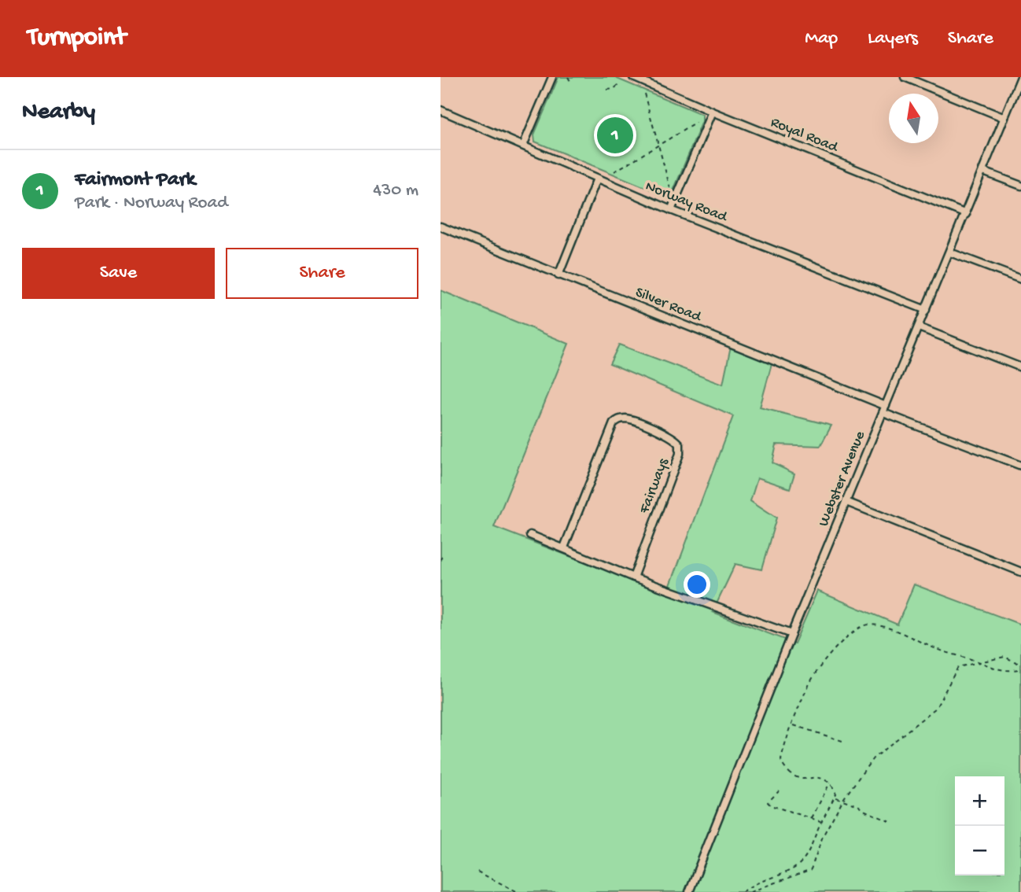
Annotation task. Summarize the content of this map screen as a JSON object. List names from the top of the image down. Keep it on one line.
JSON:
{"streets":{"street":["Royal Road","Norway Road","Silver Road","Webster Avenue","Fairways"]},"crossings":[["Royal Road","Webster Avenue"],["Norway Road","Webster Avenue"],["Silver Road","Webster Avenue"]],"north":"top","page":{"header":"Turnpoint","nav":["Map","Layers","Share"],"heading":"Nearby","pins":"1","list":[{"mark":"1","name":"Fairmont Park","note":"Park · Norway Road","value":"430 m"}],"buttons":["Save","Share"],"map_buttons":["+","−"]}}
